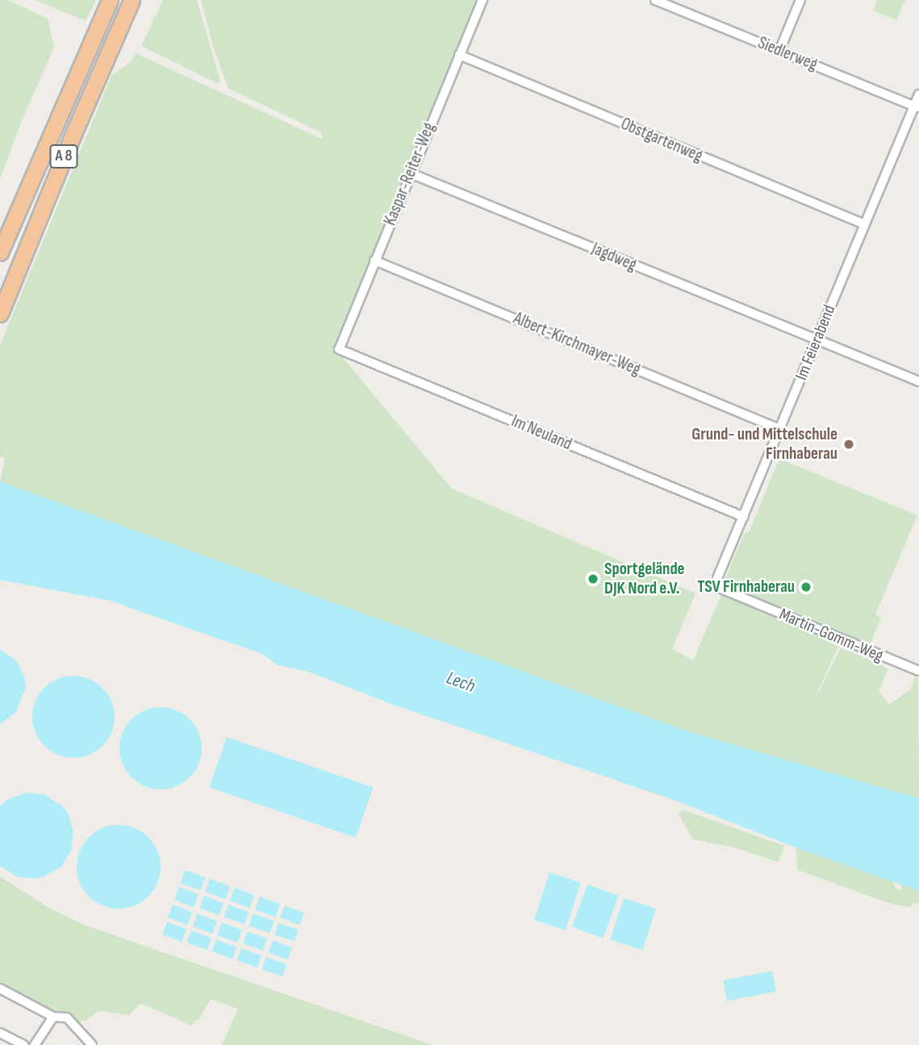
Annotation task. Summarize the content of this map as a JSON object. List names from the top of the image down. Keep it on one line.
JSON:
{"streets":{"highway":["A 8"],"street":["Siedlerweg","Obstgartenweg","Kaspar-Reiter-Weg","Jagdweg","Im Feierabend","Albert-Kirchmayer-Weg","Im Neuland","Martin-Gomm-Weg"]},"crossings":[["Siedlerweg","Im Feierabend"],["Obstgartenweg","Kaspar-Reiter-Weg"],["Obstgartenweg","Im Feierabend"],["Kaspar-Reiter-Weg","Jagdweg"],["Kaspar-Reiter-Weg","Albert-Kirchmayer-Weg"],["Kaspar-Reiter-Weg","Im Neuland"],["Jagdweg","Im Feierabend"],["Im Feierabend","Albert-Kirchmayer-Weg"],["Im Feierabend","Im Neuland"],["Im Feierabend","Martin-Gomm-Weg"]],"water":["Lech"],"places":["Grund- und Mittelschule Firnhaberau","Sportgelände DJK Nord e.V.","TSV Firnhaberau"]}
